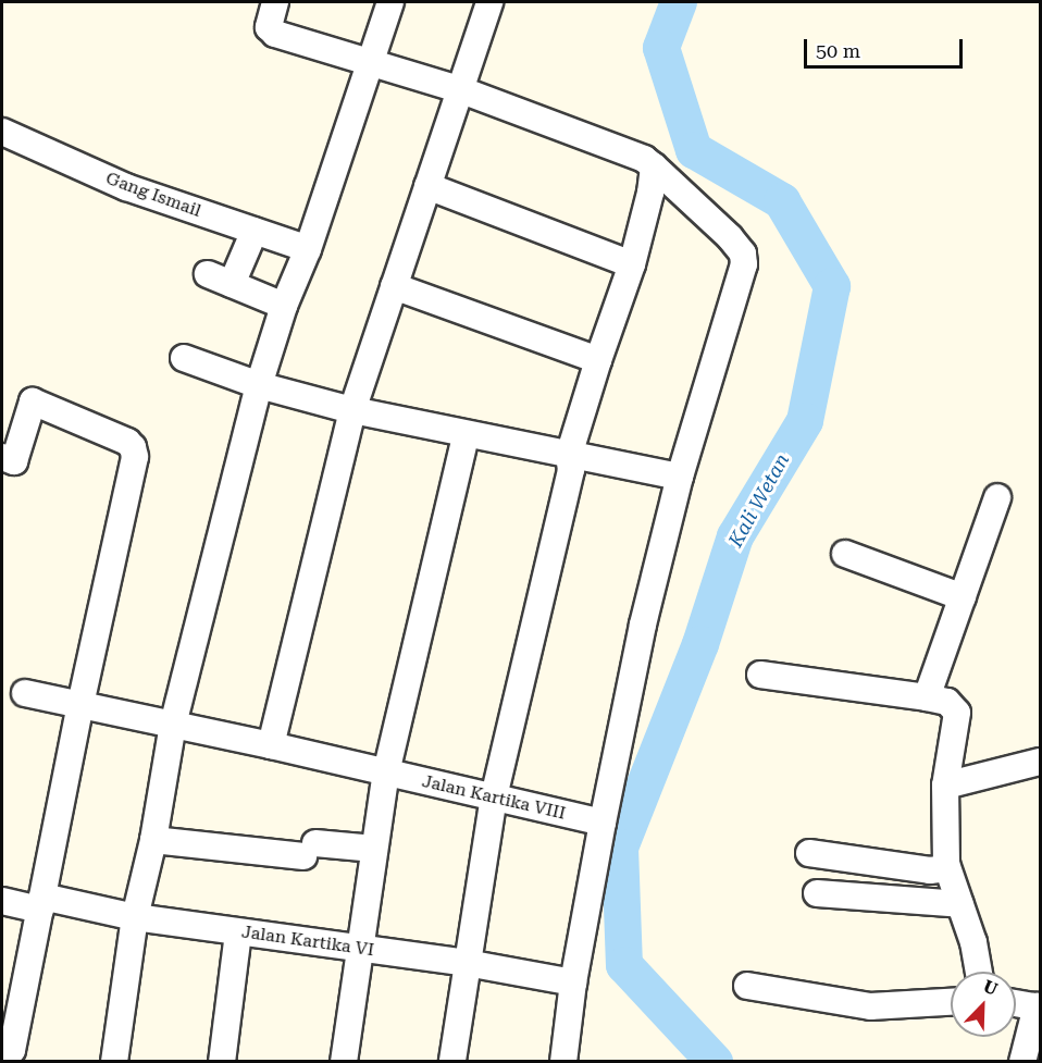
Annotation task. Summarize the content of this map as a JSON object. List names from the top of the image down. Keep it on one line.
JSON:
{"streets":{"street":["Gang Ismail","Jalan Kartika VIII","Jalan Kartika VI"]},"water":["Kali Wetan"],"scale_bar":"50 m","north":"top right"}
